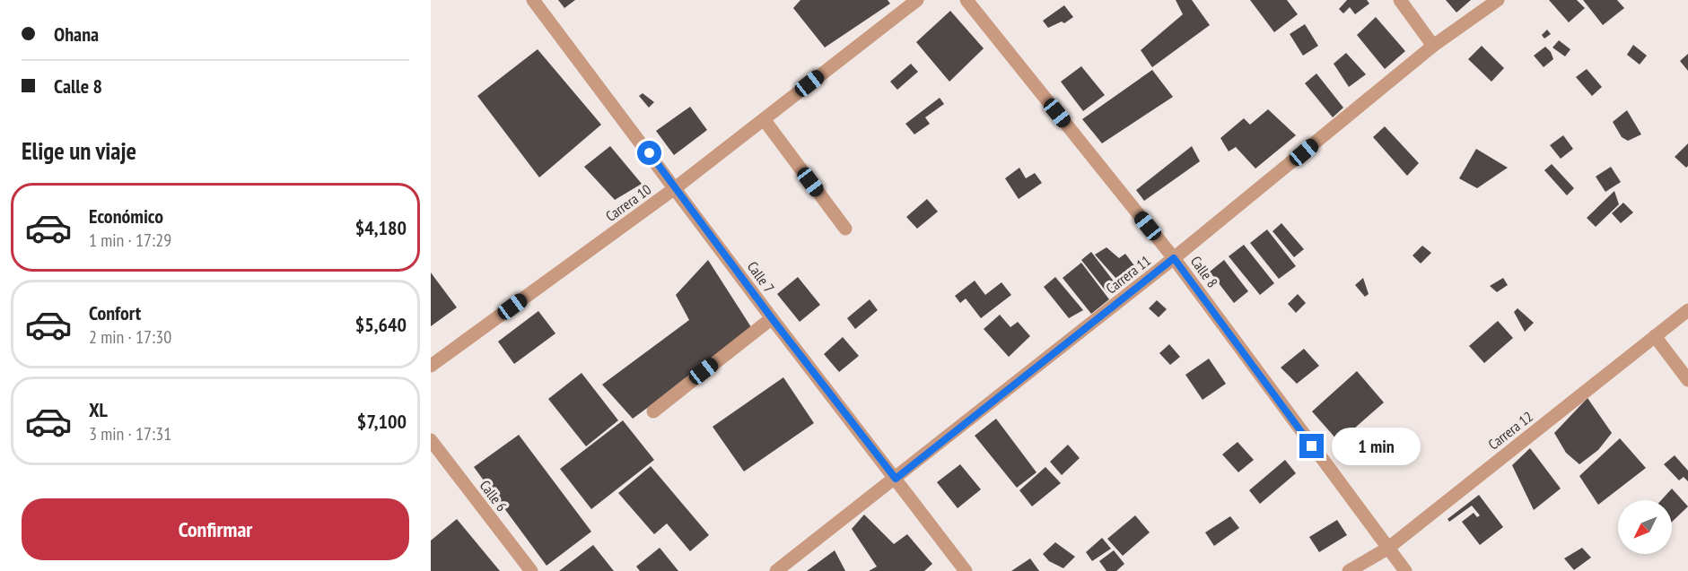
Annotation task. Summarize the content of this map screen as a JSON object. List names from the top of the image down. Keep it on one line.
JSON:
{"streets":{"street":["Carrera 10","Calle 8","Carrera 11","Calle 7","Carrera 12","Calle 6"]},"crossings":[["Carrera 10","Calle 7"],["Calle 8","Carrera 11"],["Calle 8","Carrera 12"],["Carrera 11","Calle 7"]],"north":"bottom left","page":{"banner":["Ohana","Calle 8"],"heading":"Elige un viaje","list":[{"name":"Económico","note":"1 min · 17:29","value":"$4,180"},{"name":"Confort","note":"2 min · 17:30","value":"$5,640"},{"name":"XL","note":"3 min · 17:31","value":"$7,100"}],"bubble":"1 min","buttons":"Confirmar"}}
